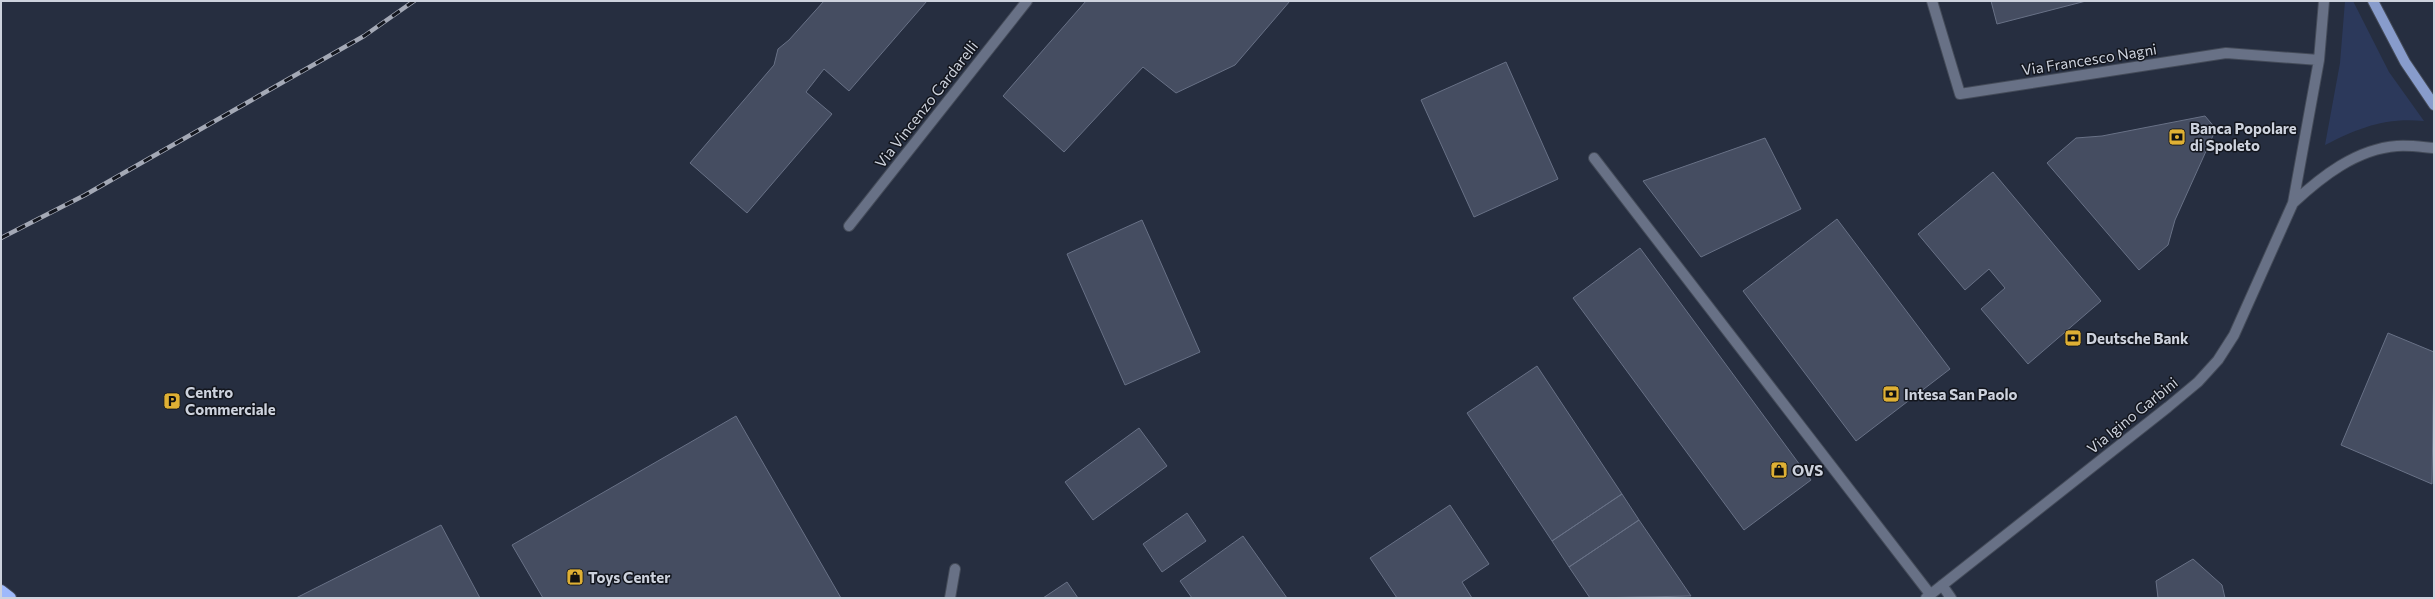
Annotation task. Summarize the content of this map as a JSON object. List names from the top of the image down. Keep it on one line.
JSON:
{"streets":{"street":["Via Francesco Nagni","Via Vincenzo Cardarelli","Via Igino Garbini"]},"crossings":[["Via Francesco Nagni","Via Igino Garbini"]],"places":{"bank":["Banca Popolare di Spoleto","Deutsche Bank","Intesa San Paolo"],"parking":["Centro Commerciale"],"shop":["OVS","Toys Center"]}}
